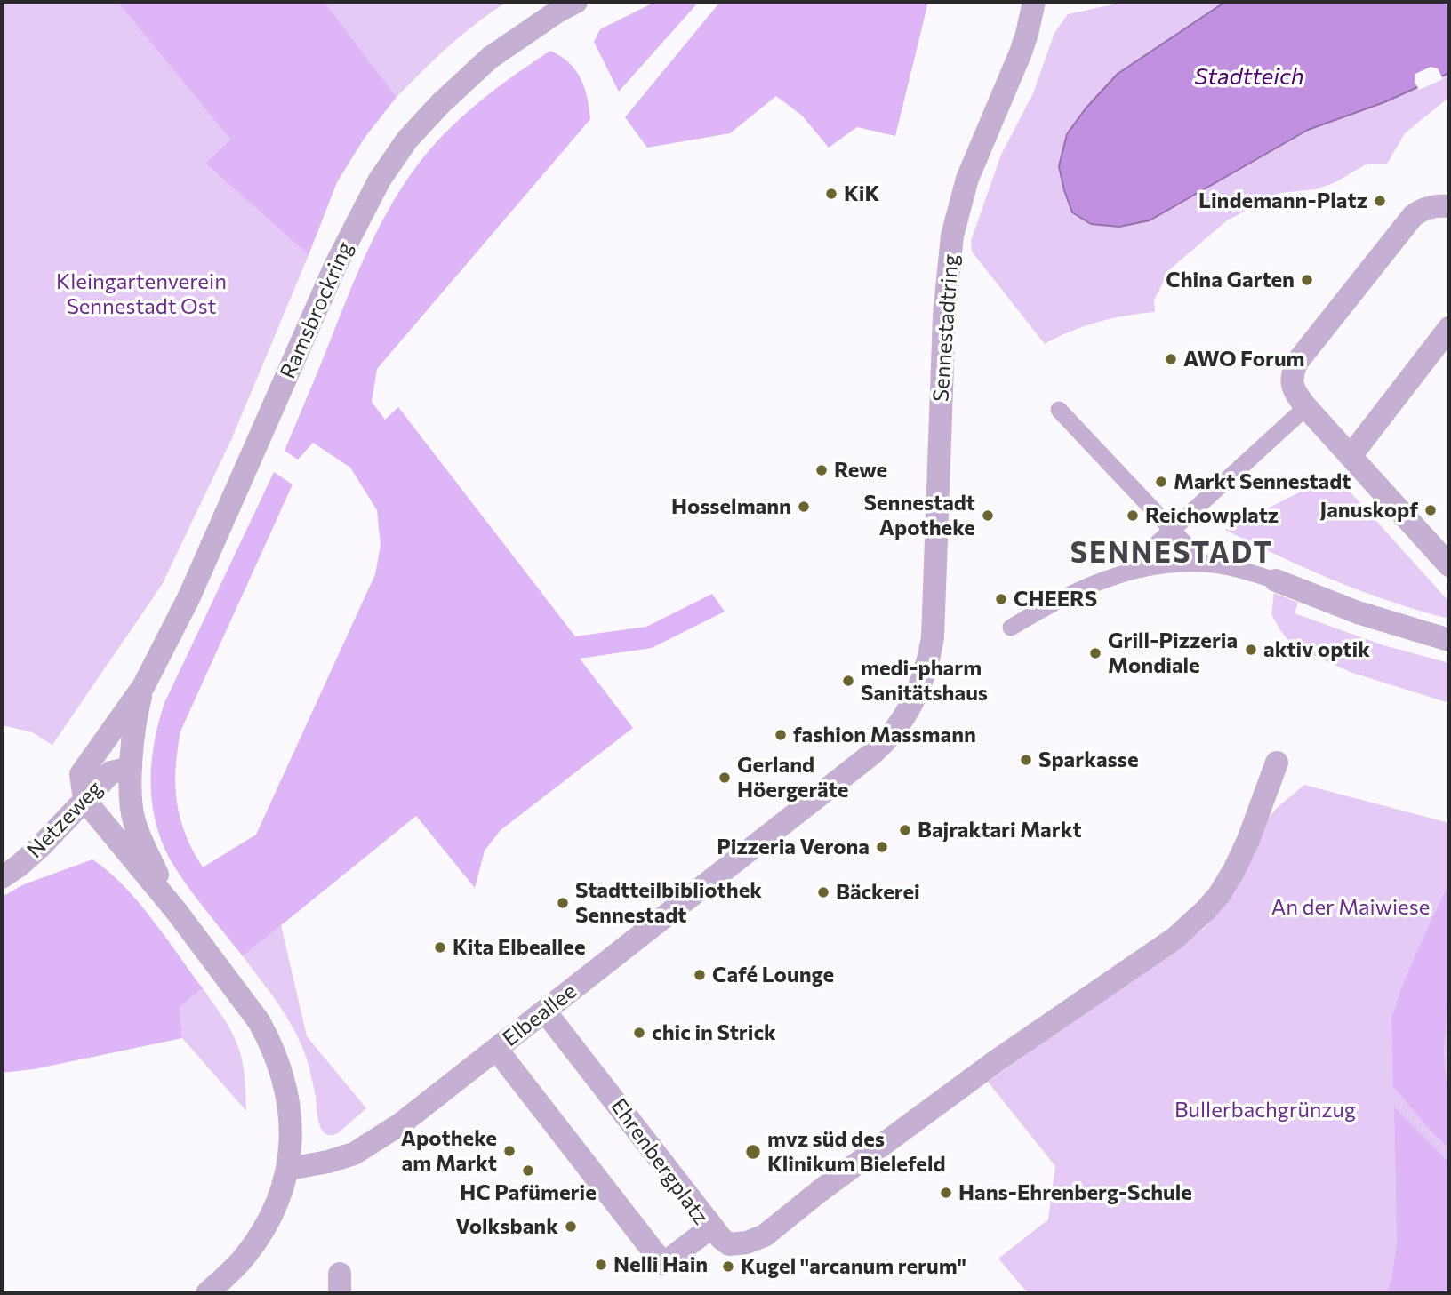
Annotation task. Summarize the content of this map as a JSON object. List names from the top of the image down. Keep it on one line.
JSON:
{"streets":{"street":["Ramsbrockring","Sennestadtring","Netzeweg","Elbeallee","Ehrenbergplatz"]},"crossings":[["Ramsbrockring","Netzeweg"],["Ramsbrockring","Elbeallee"],["Sennestadtring","Elbeallee"],["Elbeallee","Ehrenbergplatz"]],"districts":["SENNESTADT"],"water":["Stadtteich"],"parks":["Kleingartenverein Sennestadt Ost","An der Maiwiese","Bullerbachgrünzug"],"places":["KiK","Lindemann-Platz","China Garten","AWO Forum","Rewe","Markt Sennestadt","Hosselmann","Januskopf","Sennestadt Apotheke","Reichowplatz","CHEERS","aktiv optik","Grill-Pizzeria Mondiale","medi-pharm Sanitätshaus","fashion Massmann","Sparkasse","Gerland Höergeräte","Bajraktari Markt","Pizzeria Verona","Bäckerei","Stadtteilbibliothek Sennestadt","Kita Elbeallee","Café Lounge","chic in Strick","Apotheke am Markt","mvz süd des Klinikum Bielefeld","HC Pafümerie","Hans-Ehrenberg-Schule","Volksbank","Nelli Hain","Kugel \"arcanum rerum\""]}
